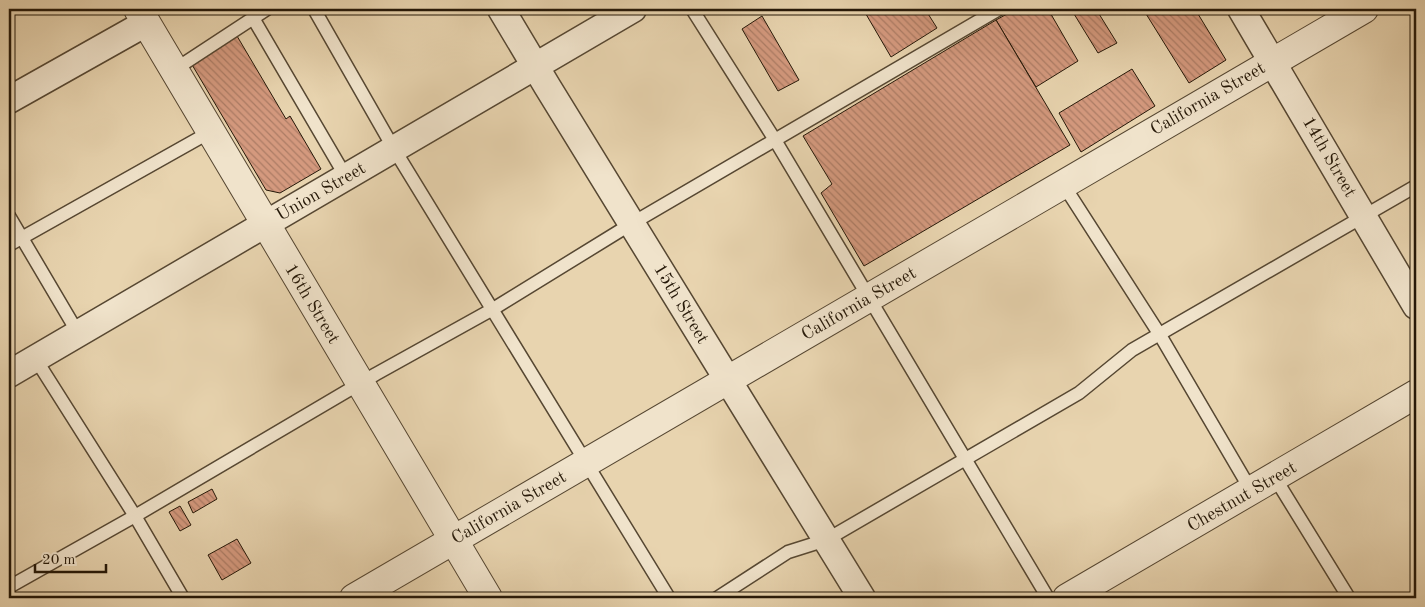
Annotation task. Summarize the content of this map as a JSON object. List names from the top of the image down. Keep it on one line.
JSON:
{"streets":{"street":["California Street","14th Street","Union Street","16th Street","15th Street","Chestnut Street"]},"crossings":[["California Street","14th Street"],["California Street","16th Street"],["California Street","15th Street"],["Union Street","16th Street"],["Union Street","15th Street"]],"scale_bar":"20 m"}
